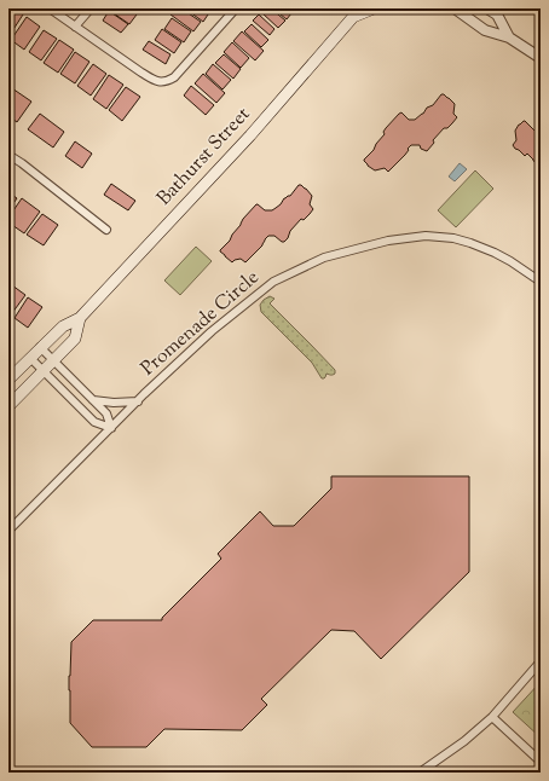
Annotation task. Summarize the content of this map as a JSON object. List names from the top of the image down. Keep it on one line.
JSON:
{"streets":{"main road":["Bathurst Street"],"street":["Promenade Circle"]}}
